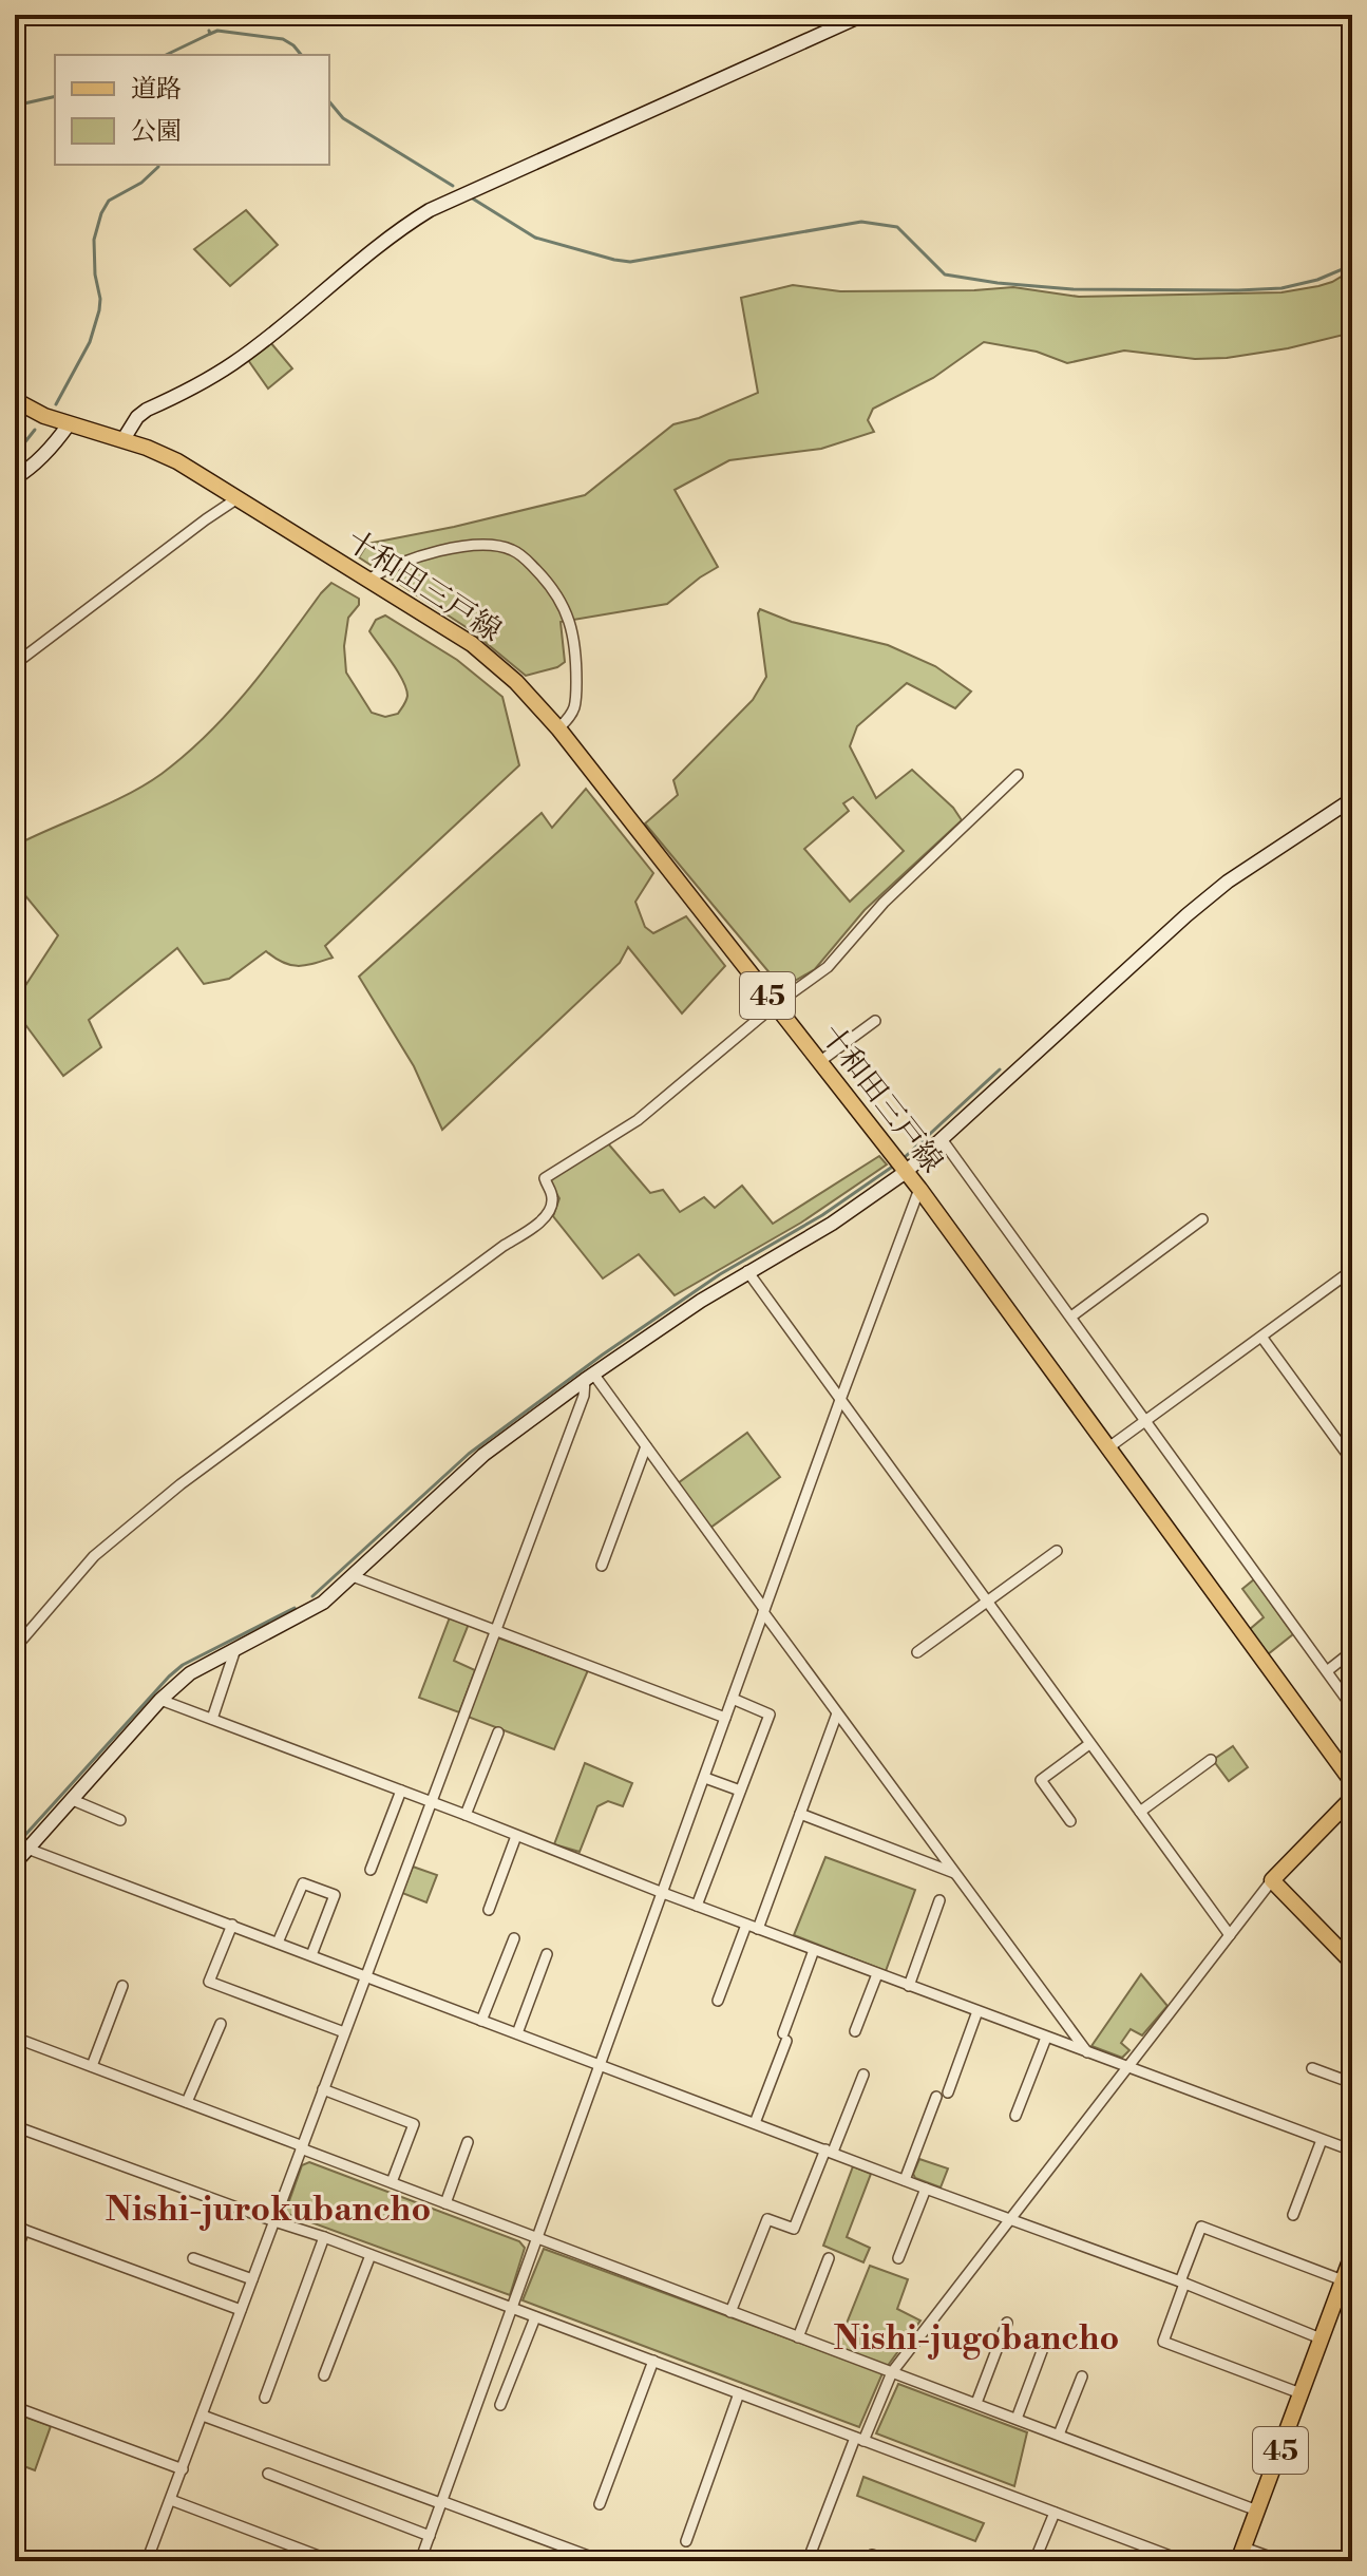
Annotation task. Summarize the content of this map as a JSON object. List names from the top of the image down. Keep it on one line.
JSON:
{"streets":{"main road":["十和田三戸線","45"]},"districts":["Nishi-jurokubancho","Nishi-jugobancho"],"legend":["道路","公園"]}
